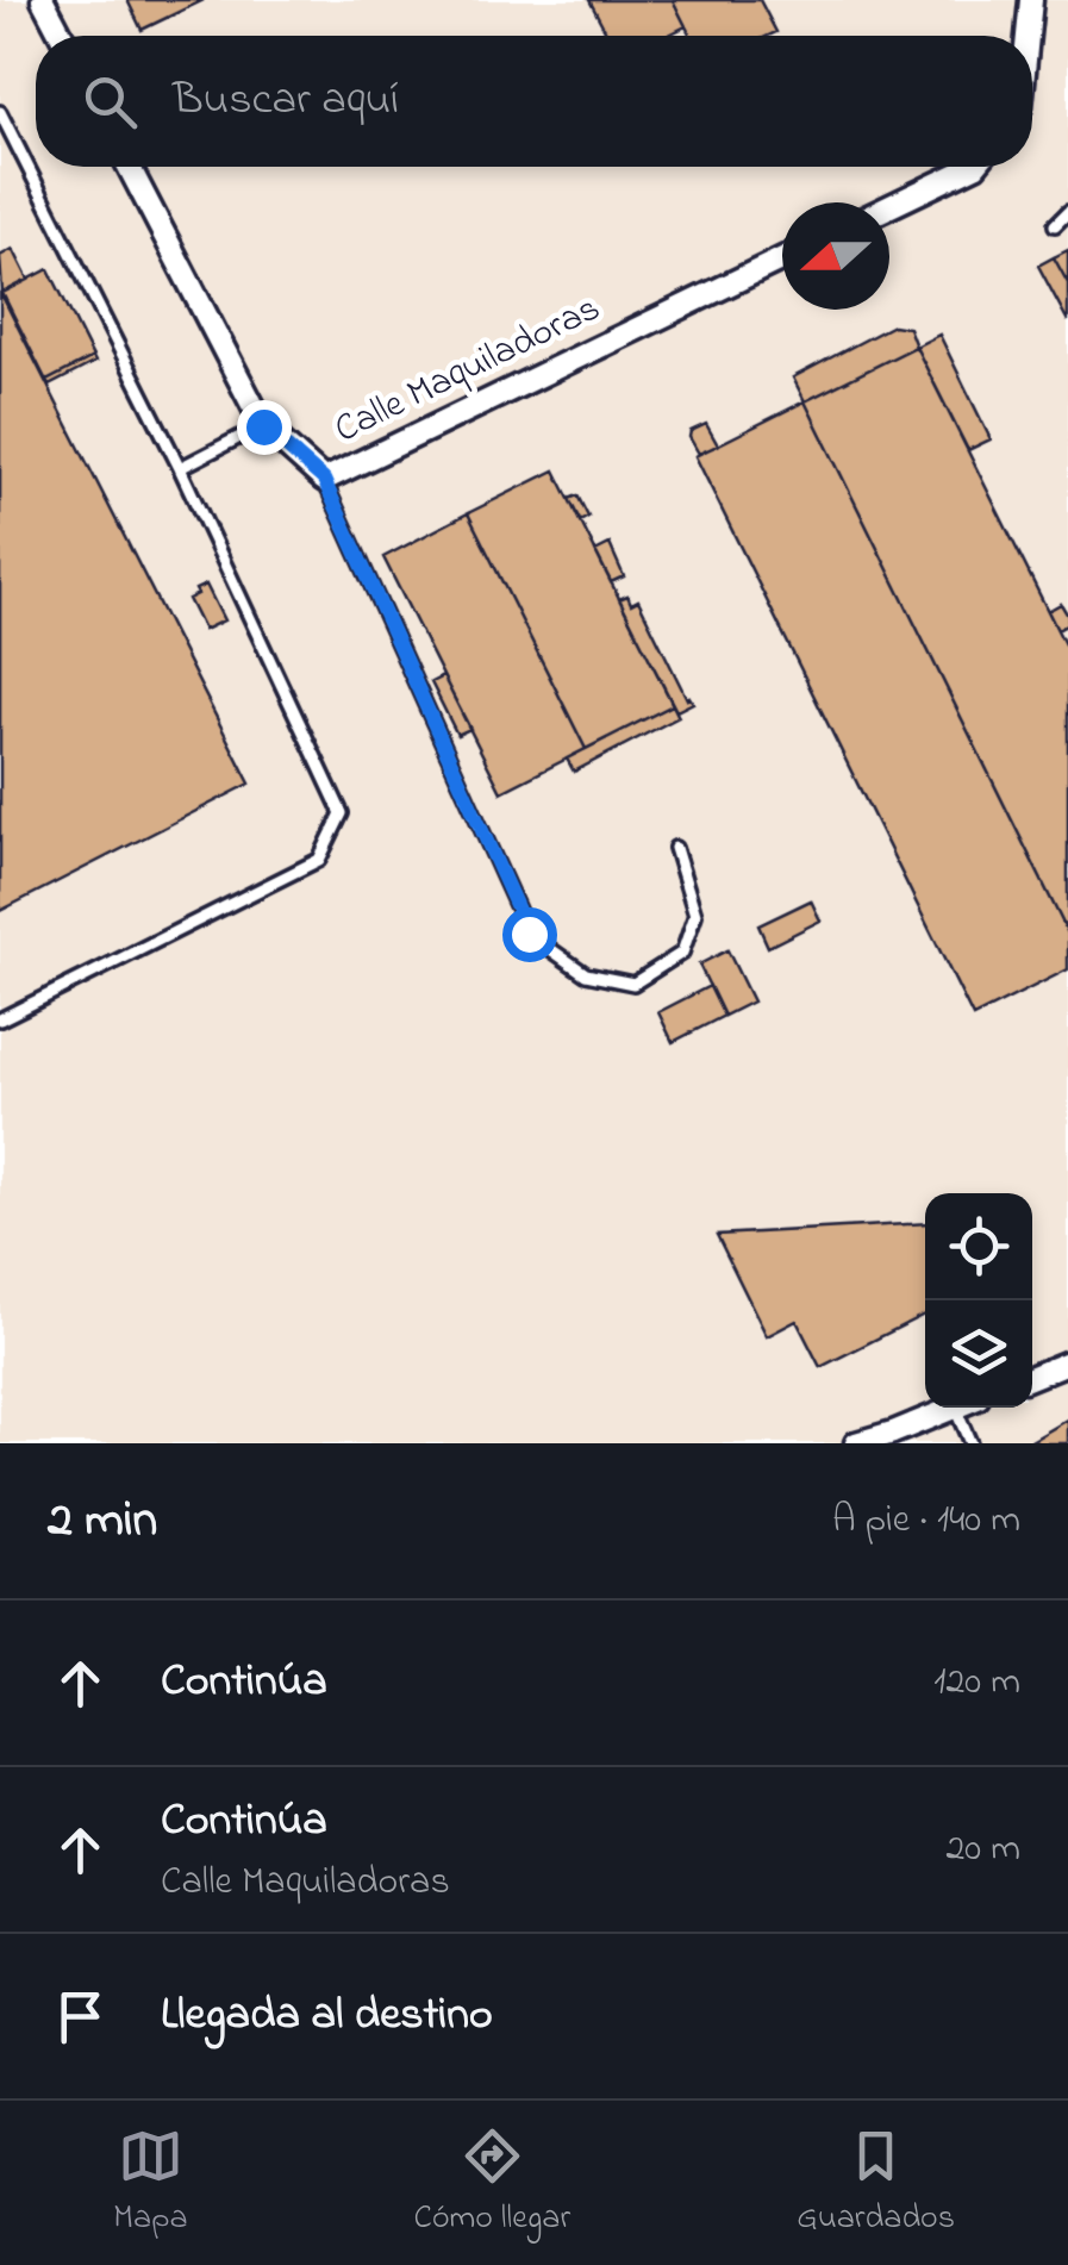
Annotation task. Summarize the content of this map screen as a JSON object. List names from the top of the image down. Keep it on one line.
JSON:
{"streets":{"street":["Calle Maquiladoras"]},"north":"left","page":{"search":"Buscar aquí","heading":["2 min","A pie · 140 m"],"list":[["Continúa","120 m"],["Continúa","Calle Maquiladoras","20 m"],"Llegada al destino"],"nav":["Mapa","Cómo llegar","Guardados"]}}
